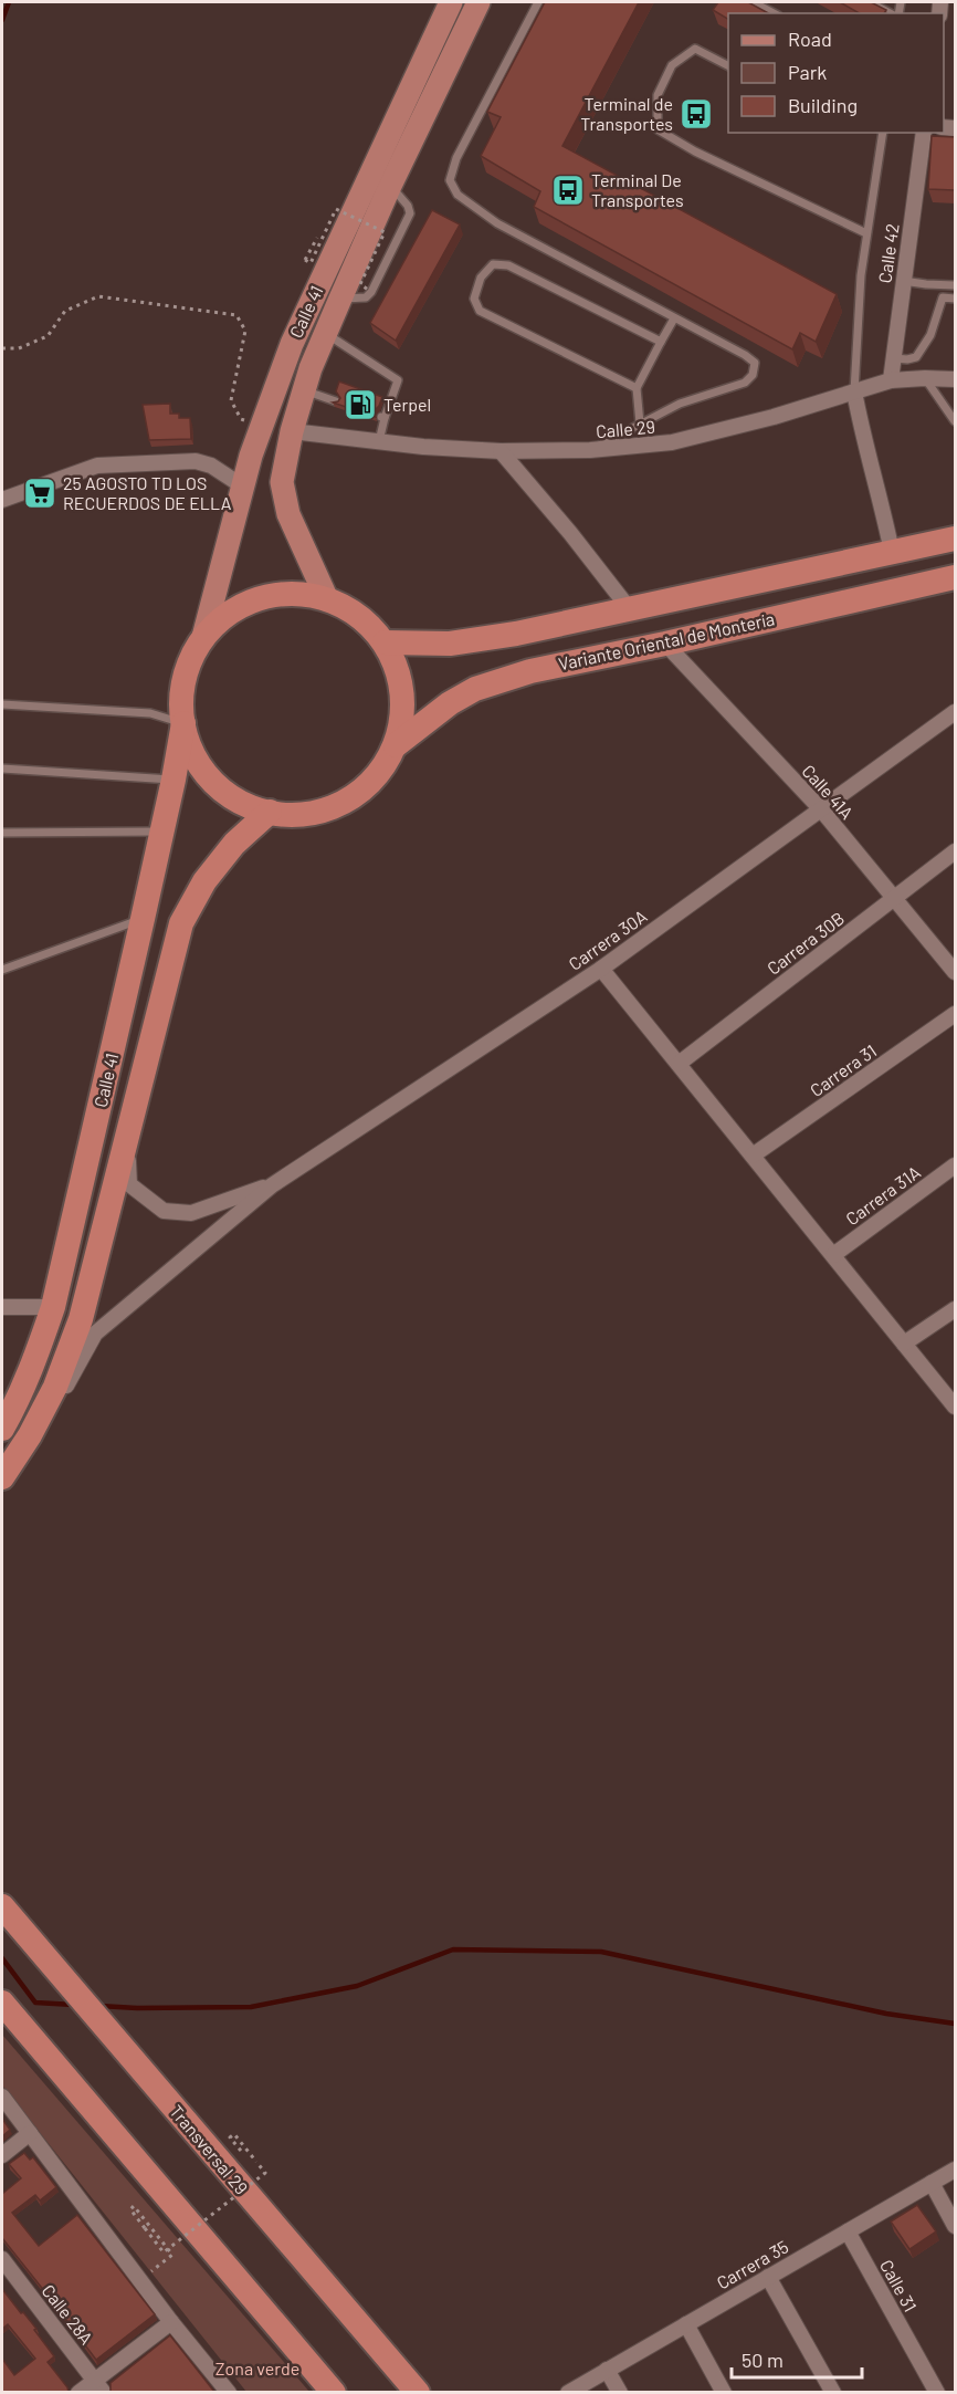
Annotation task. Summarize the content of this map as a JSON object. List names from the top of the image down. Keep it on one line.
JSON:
{"streets":{"highway":["Calle 41","Variante Oriental de Montería","Transversal 29"],"street":["Calle 42","Calle 29","Calle 41A","Carrera 30A","Carrera 30B","Carrera 31","Carrera 31A","Carrera 35","Calle 31","Calle 28A"]},"crossings":[["Calle 42","Calle 29"],["Calle 41","Calle 29"],["Calle 41","Variante Oriental de Montería"],["Variante Oriental de Montería","Calle 41A"],["Calle 41A","Carrera 30A"],["Calle 41A","Carrera 30B"],["Carrera 35","Calle 31"]],"parks":["Zona verde"],"places":{"bus stop":["Terminal de Transportes","Terminal De Transportes"],"fuel station":["Terpel"],"supermarket":["25 AGOSTO TD LOS RECUERDOS DE ELLA"]},"legend":["Road","Park","Building"],"scale_bar":"50 m"}
